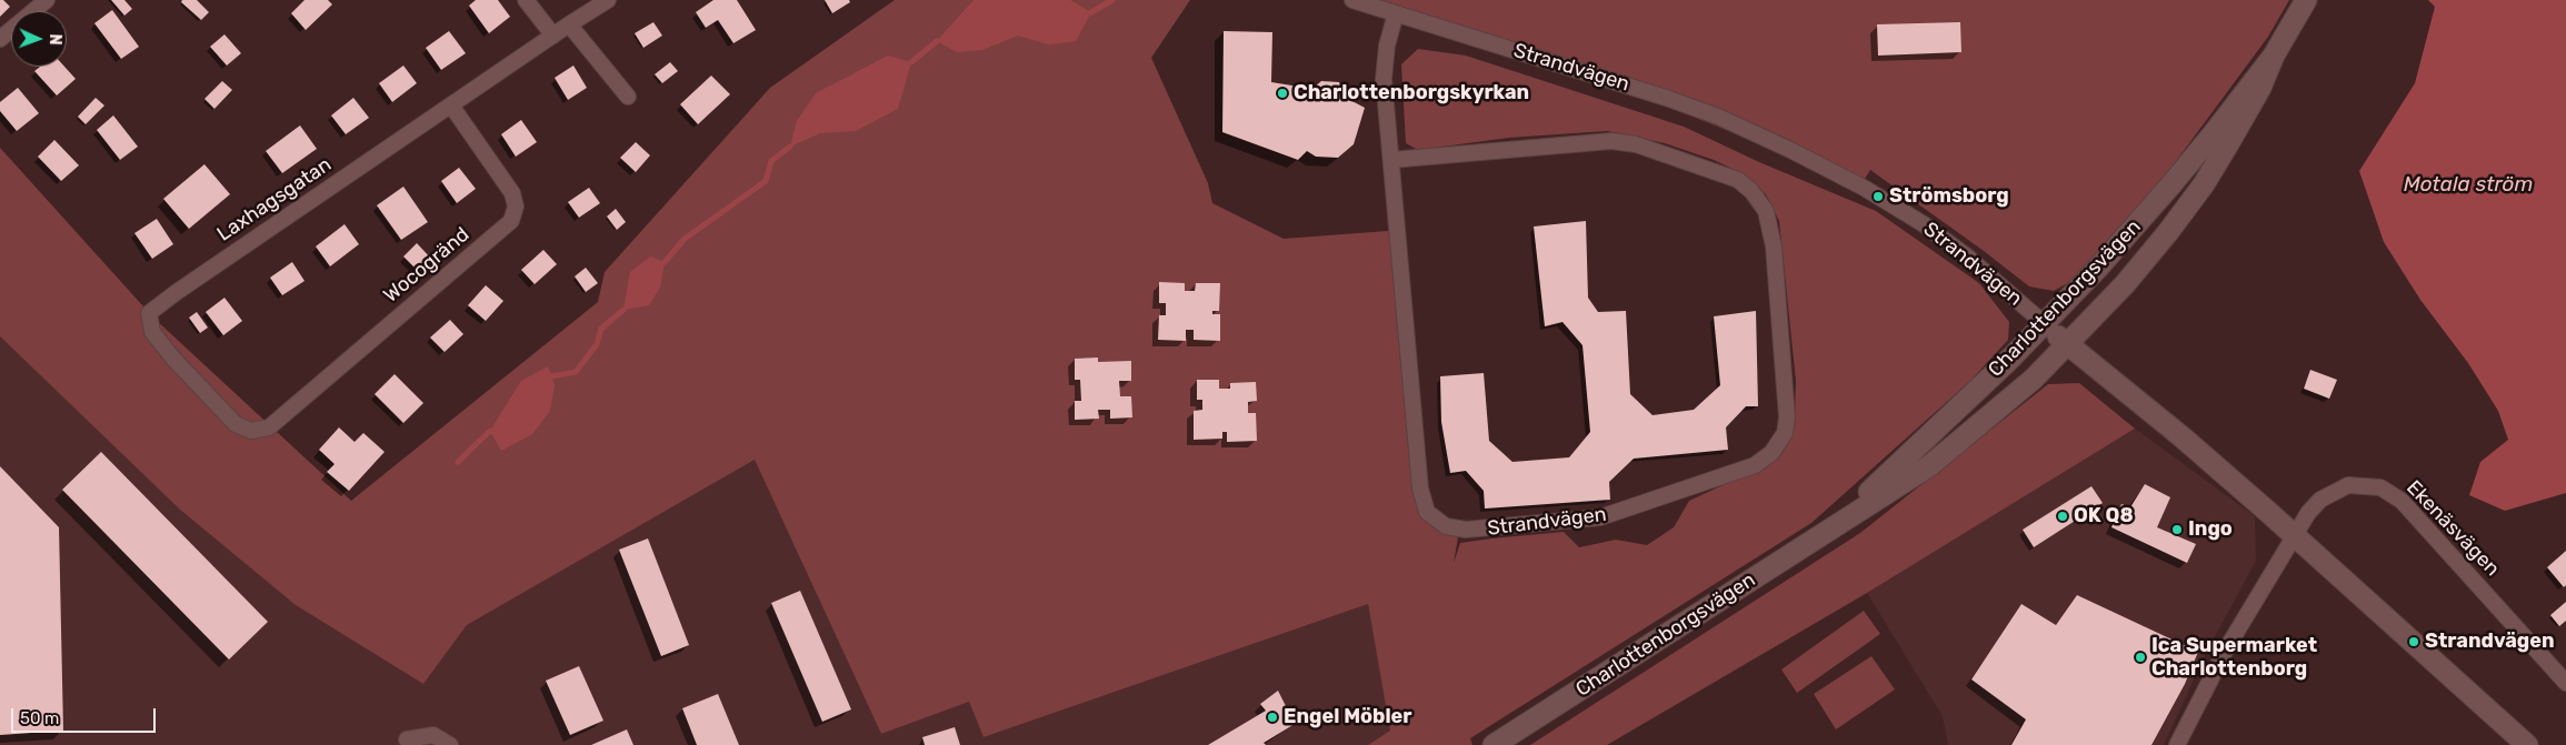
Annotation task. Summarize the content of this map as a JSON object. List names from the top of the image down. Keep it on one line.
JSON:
{"streets":{"main road":["Strandvägen","Charlottenborgsvägen"],"street":["Laxhagsgatan","Wocogränd","Ekenäsvägen"]},"crossings":[["Strandvägen","Charlottenborgsvägen"],["Strandvägen","Ekenäsvägen"],["Laxhagsgatan","Wocogränd"]],"water":["Motala ström"],"places":["Charlottenborgskyrkan","Strömsborg","OK Q8","Ingo","Strandvägen","Ica Supermarket Charlottenborg","Engel Möbler"],"scale_bar":"50 m","north":"right"}
